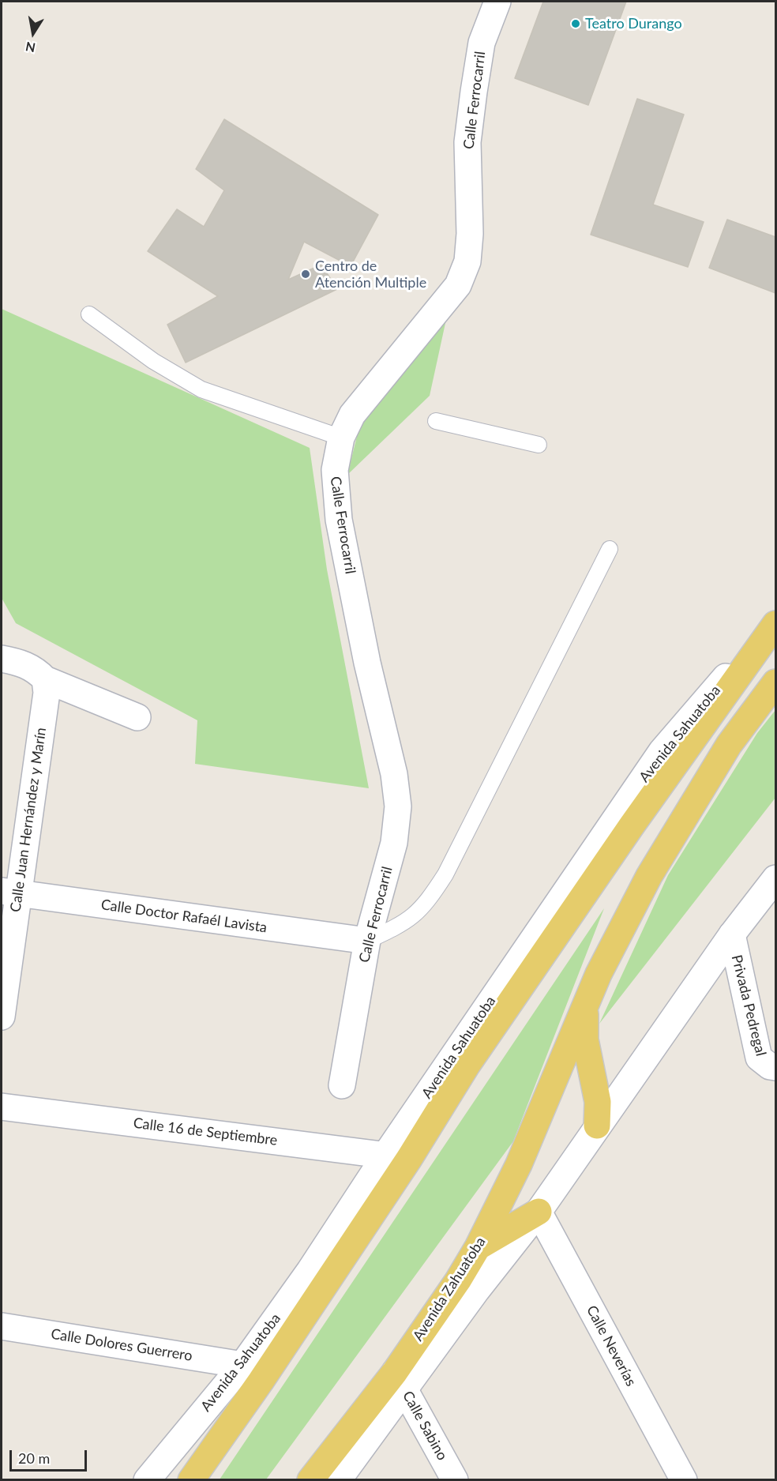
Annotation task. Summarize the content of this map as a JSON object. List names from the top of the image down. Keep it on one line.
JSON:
{"streets":{"main road":["Avenida Sahuatoba","Avenida Zahuatoba"],"street":["Calle Ferrocarril","Calle Juan Hernández y Marín","Calle Doctor Rafaél Lavista","Privada Pedregal","Calle 16 de Septiembre","Calle Dolores Guerrero","Calle Neverías","Calle Sabino"]},"crossings":[["Calle Ferrocarril","Calle Doctor Rafaél Lavista"],["Avenida Sahuatoba","Calle 16 de Septiembre"],["Avenida Sahuatoba","Calle Dolores Guerrero"],["Calle Juan Hernández y Marín","Calle Doctor Rafaél Lavista"],["Avenida Zahuatoba","Calle Sabino"]],"places":["Teatro Durango","Centro de Atención Multiple"],"scale_bar":"20 m","north":"bottom"}
